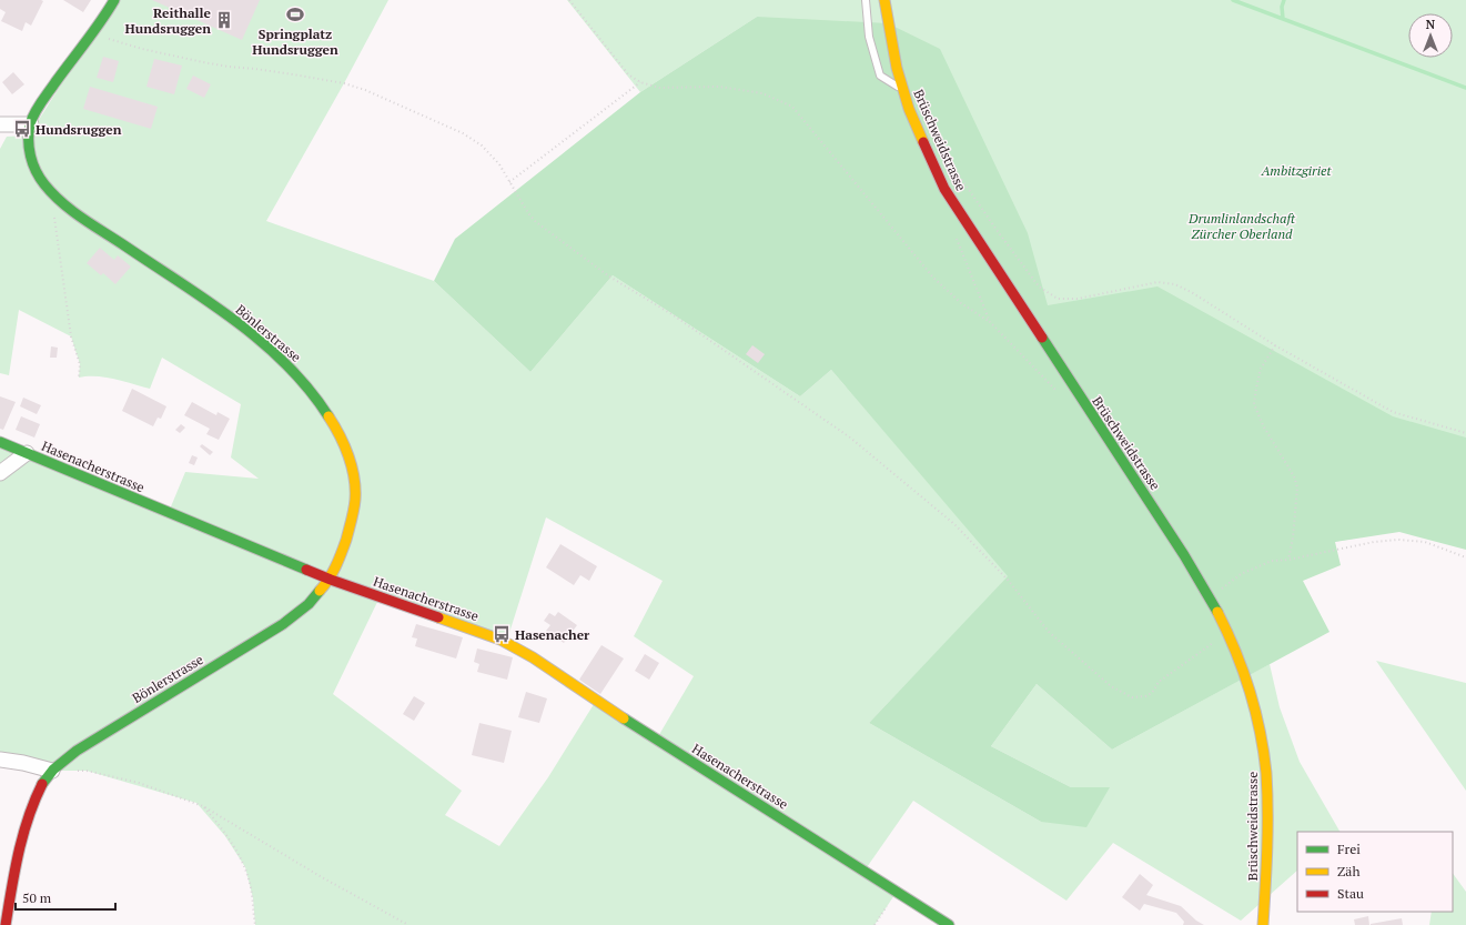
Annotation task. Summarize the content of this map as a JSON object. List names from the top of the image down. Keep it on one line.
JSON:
{"streets":{"street":["Brüschweidstrasse","Bönlerstrasse","Hasenacherstrasse"]},"crossings":[["Bönlerstrasse","Hasenacherstrasse"]],"parks":["Ambitzgiriet","Drumlinlandschaft Zürcher Oberland"],"places":{"sports":["Springplatz Hundsruggen"],"building":["Reithalle Hundsruggen"],"bus stop":["Hundsruggen","Hasenacher"]},"legend":["Frei","Zäh","Stau"],"scale_bar":"50 m","north":"top"}
